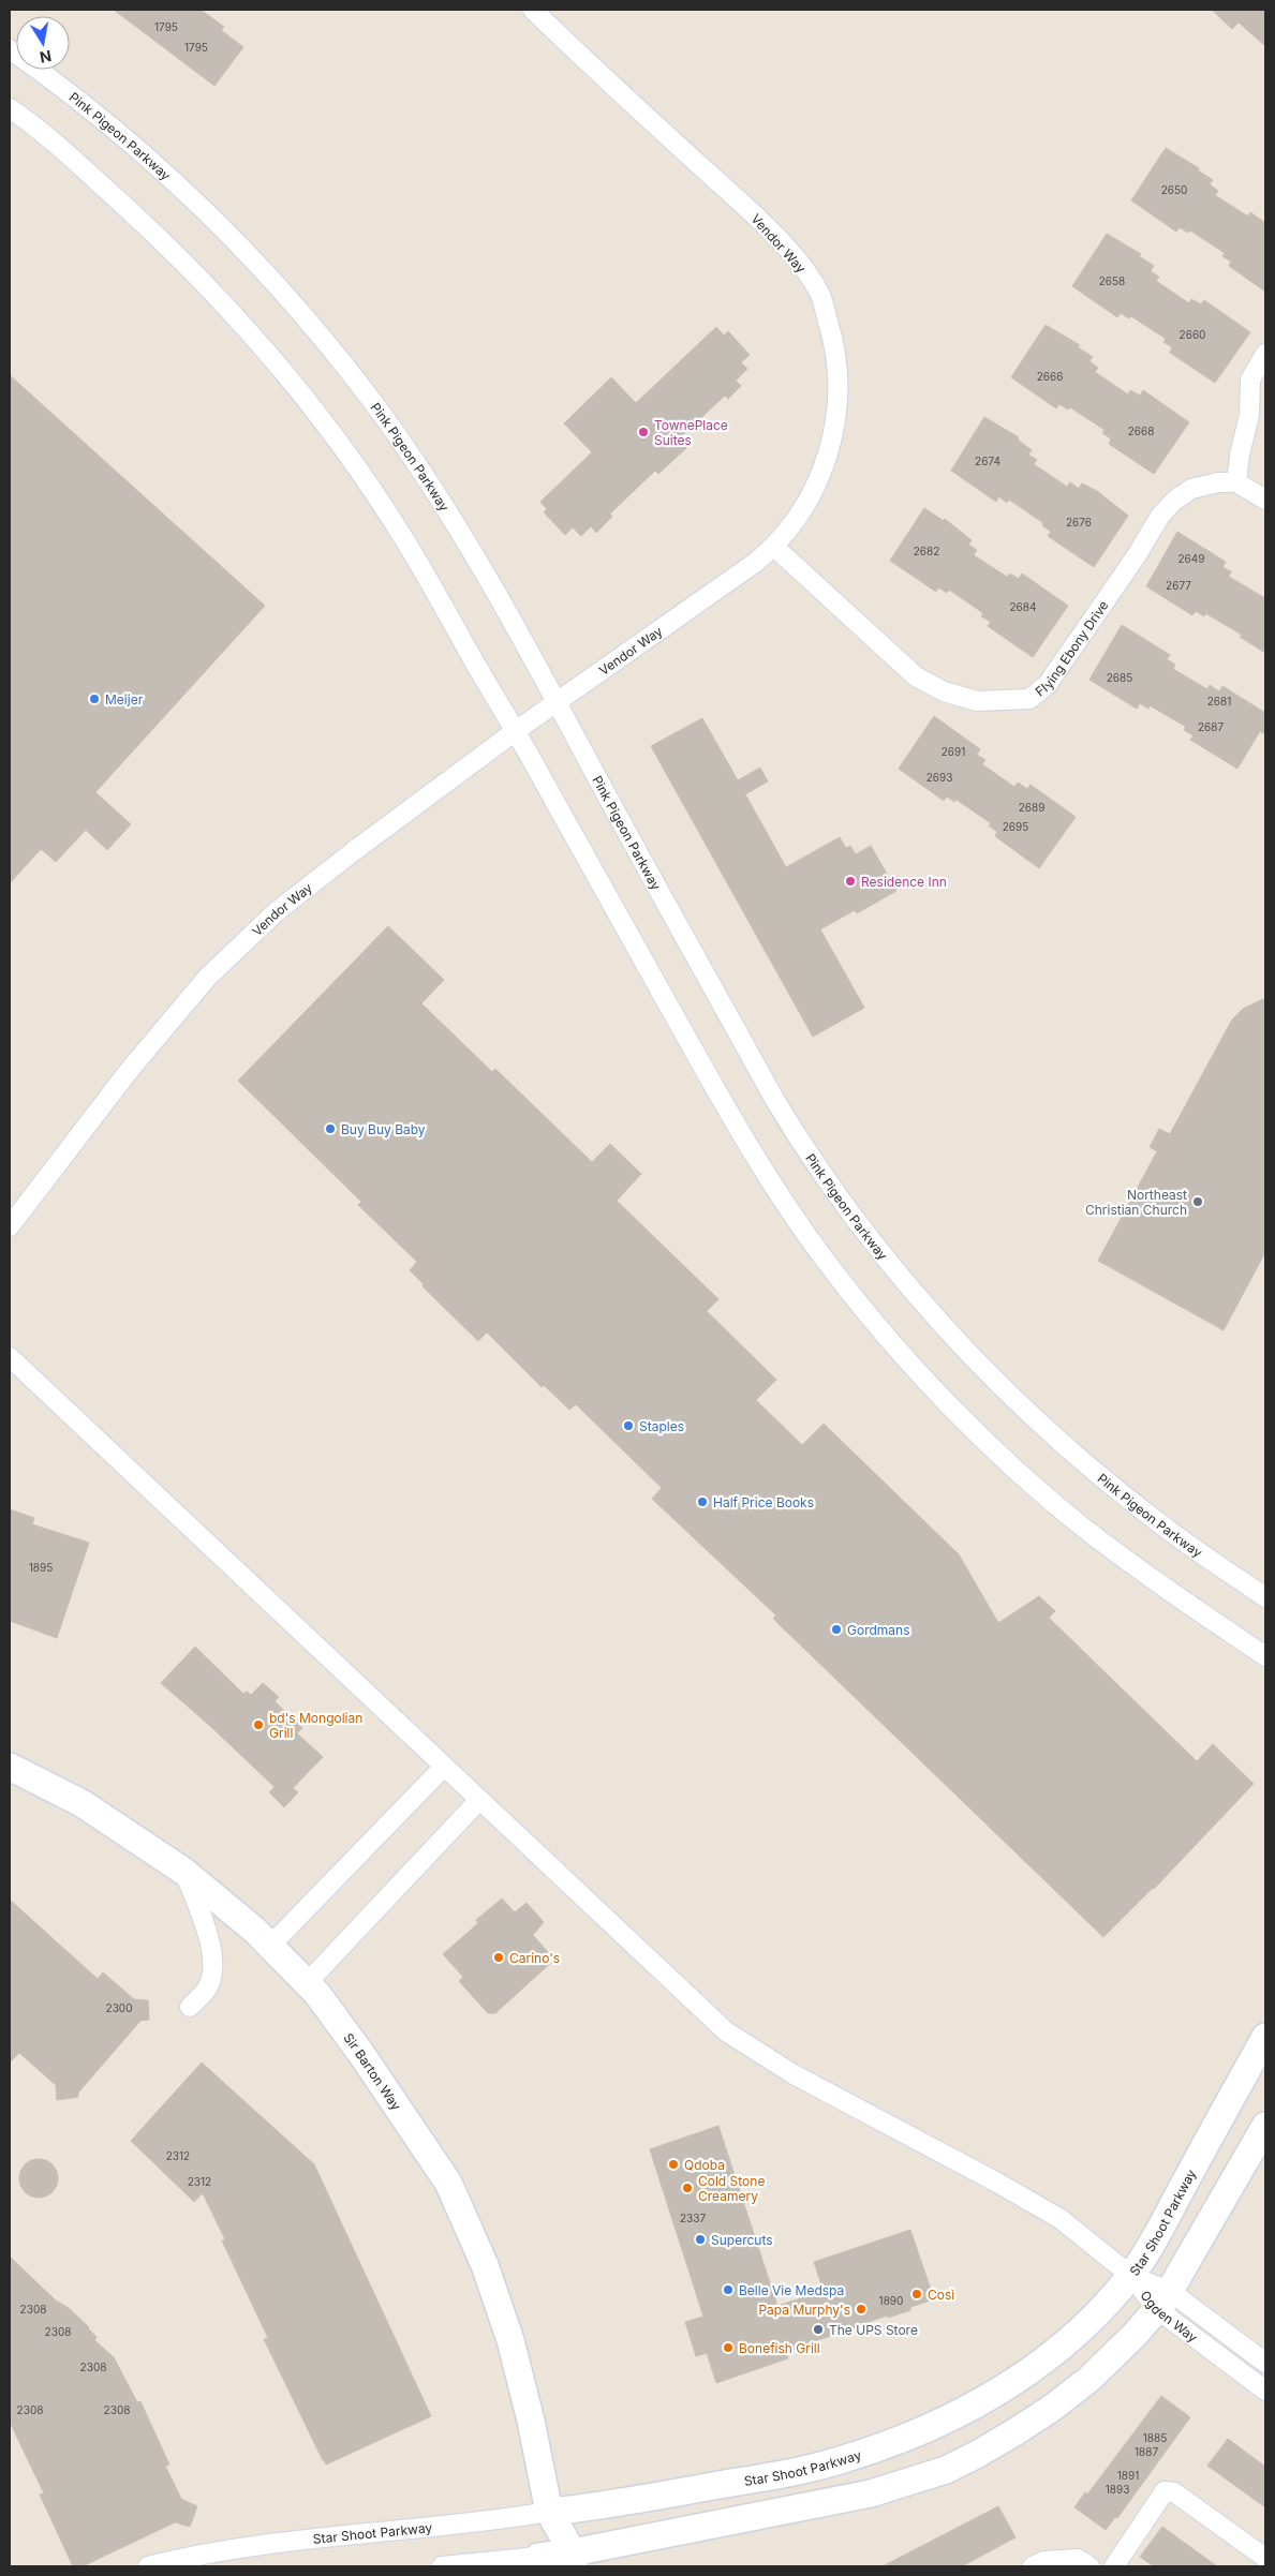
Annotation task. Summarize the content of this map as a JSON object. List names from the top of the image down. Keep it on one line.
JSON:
{"streets":{"street":["Pink Pigeon Parkway","Vendor Way","Flying Ebony Drive","Sir Barton Way","Star Shoot Parkway","Ogden Way"]},"crossings":[["Pink Pigeon Parkway","Vendor Way"],["Vendor Way","Flying Ebony Drive"],["Sir Barton Way","Star Shoot Parkway"],["Star Shoot Parkway","Ogden Way"]],"places":["TownePlace Suites","Meijer","Residence Inn","Buy Buy Baby","Northeast Christian Church","Staples","Half Price Books","Gordmans","bd's Mongolian Grill","Carino's","Qdoba","Cold Stone Creamery","Supercuts","Belle Vie Medspa","Così","Papa Murphy's","The UPS Store","Bonefish Grill"],"house_numbers":["1795","1795","2650","2658","2660","2666","2668","2674","2676","2682","2649","2677","2684","2685","2681","2687","2691","2693","2689","2695","1895","2300","2312","2312","2337","1890","2308","2308","2308","2308","2308","1885","1887","1891","1893"],"north":"bottom"}
